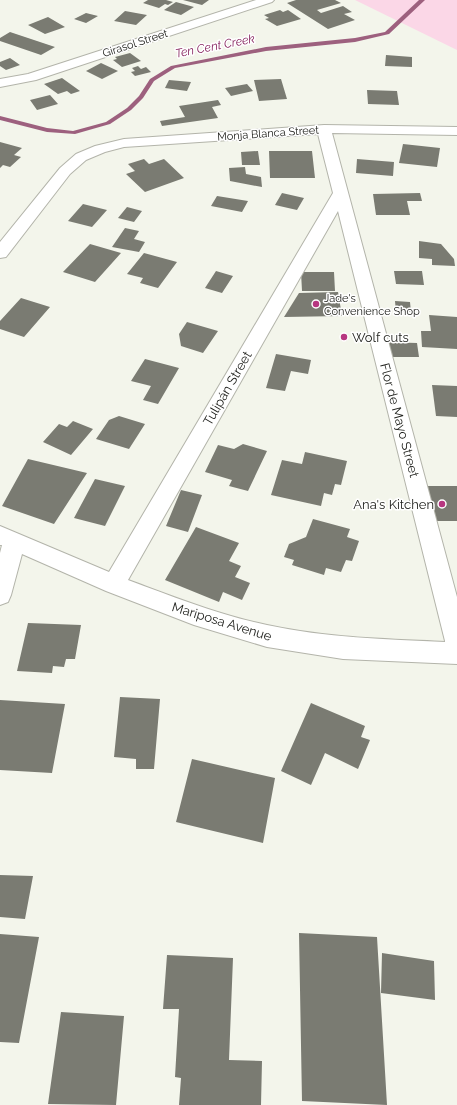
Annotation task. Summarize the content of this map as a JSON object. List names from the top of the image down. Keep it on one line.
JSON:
{"streets":{"street":["Girasol Street","Monja Blanca Street","Tulipán Street","Flor de Mayo Street","Mariposa Avenue"]},"crossings":[["Monja Blanca Street","Flor de Mayo Street"],["Tulipán Street","Flor de Mayo Street"],["Tulipán Street","Mariposa Avenue"]],"water":["Ten Cent Creek"],"places":["Jade's Convenience Shop","Wolf cuts","Ana's Kitchen"]}
